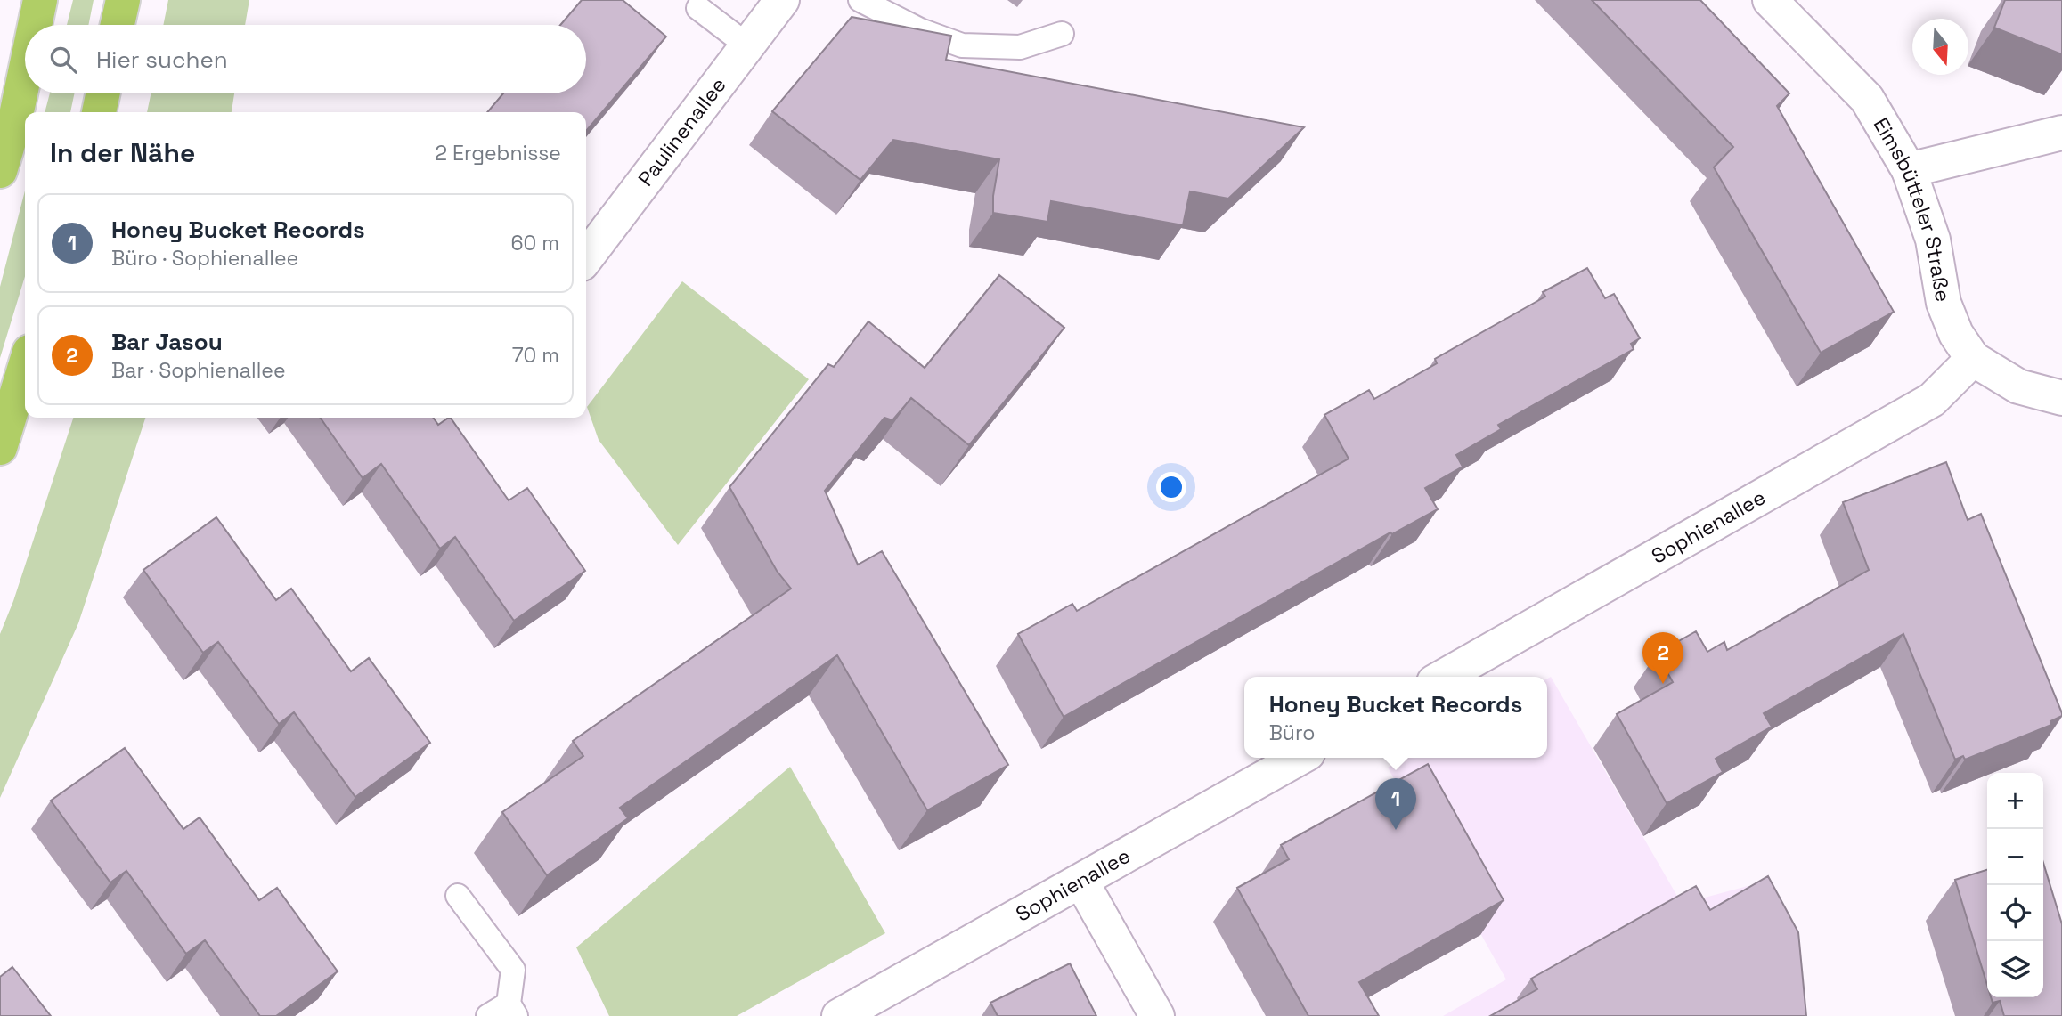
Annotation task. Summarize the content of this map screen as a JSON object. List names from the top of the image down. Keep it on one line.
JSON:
{"streets":{"street":["Paulinenallee","Eimsbütteler Straße","Sophienallee"]},"crossings":[["Eimsbütteler Straße","Sophienallee"]],"north":"bottom","page":{"search":"Hier suchen","heading":["In der Nähe","2 Ergebnisse"],"list":[{"mark":"1","name":"Honey Bucket Records","note":"Büro · Sophienallee","value":"60 m"},{"mark":"2","name":"Bar Jasou","note":"Bar · Sophienallee","value":"70 m"}],"pins":["2","1"],"popup":["Honey Bucket Records","Büro"],"map_buttons":["+","−"]}}
